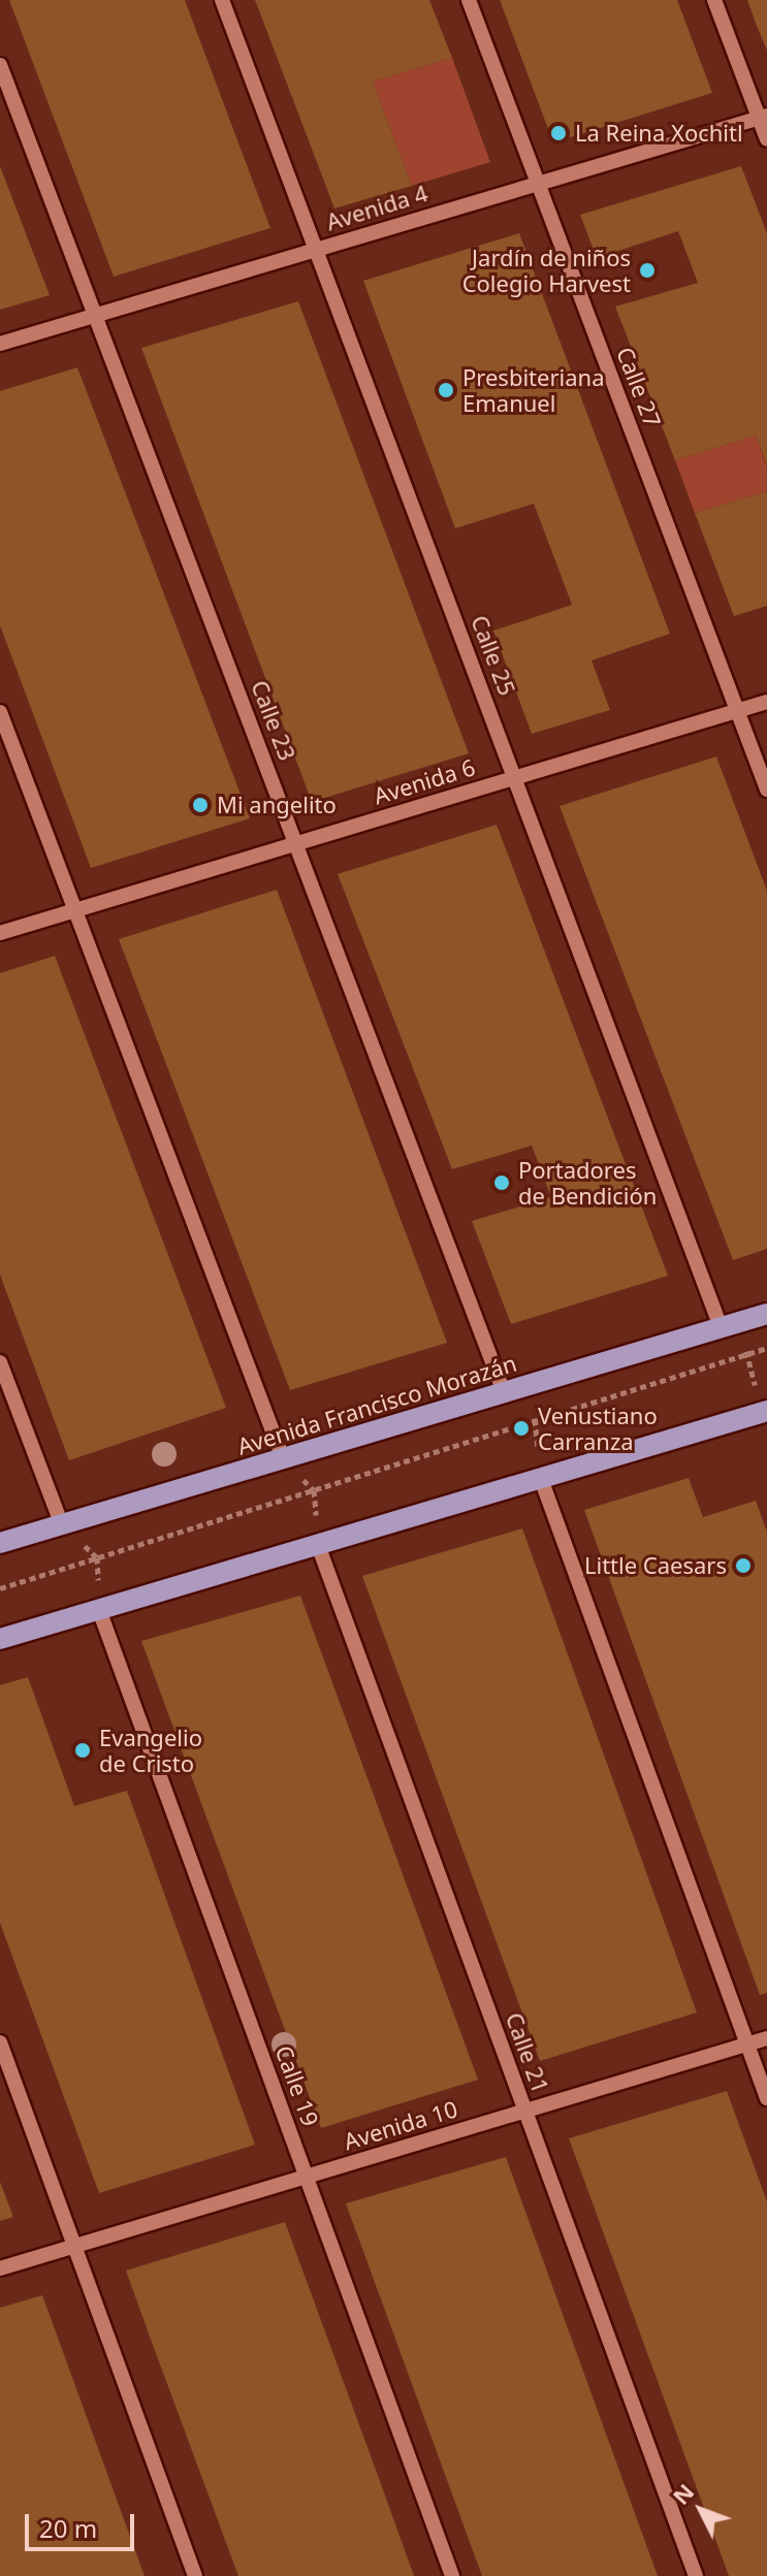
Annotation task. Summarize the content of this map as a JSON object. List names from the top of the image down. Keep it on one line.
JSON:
{"streets":{"main road":["Avenida Francisco Morazán"],"street":["Avenida 4","Calle 27","Calle 25","Calle 23","Avenida 6","Calle 21","Calle 19","Avenida 10"]},"crossings":[["Avenida 4","Calle 27"],["Avenida 4","Calle 25"],["Avenida 4","Calle 23"],["Calle 27","Avenida 6"],["Calle 25","Avenida 6"],["Calle 25","Avenida Francisco Morazán"],["Calle 23","Avenida 6"],["Calle 23","Avenida Francisco Morazán"],["Calle 21","Avenida 10"],["Calle 19","Avenida 10"]],"places":["La Reina Xochitl","Jardín de niños Colegio Harvest","Presbiteriana Emanuel","Mi angelito","Portadores de Bendición","Venustiano Carranza","Little Caesars","Evangelio de Cristo"],"scale_bar":"20 m","north":"top left"}
